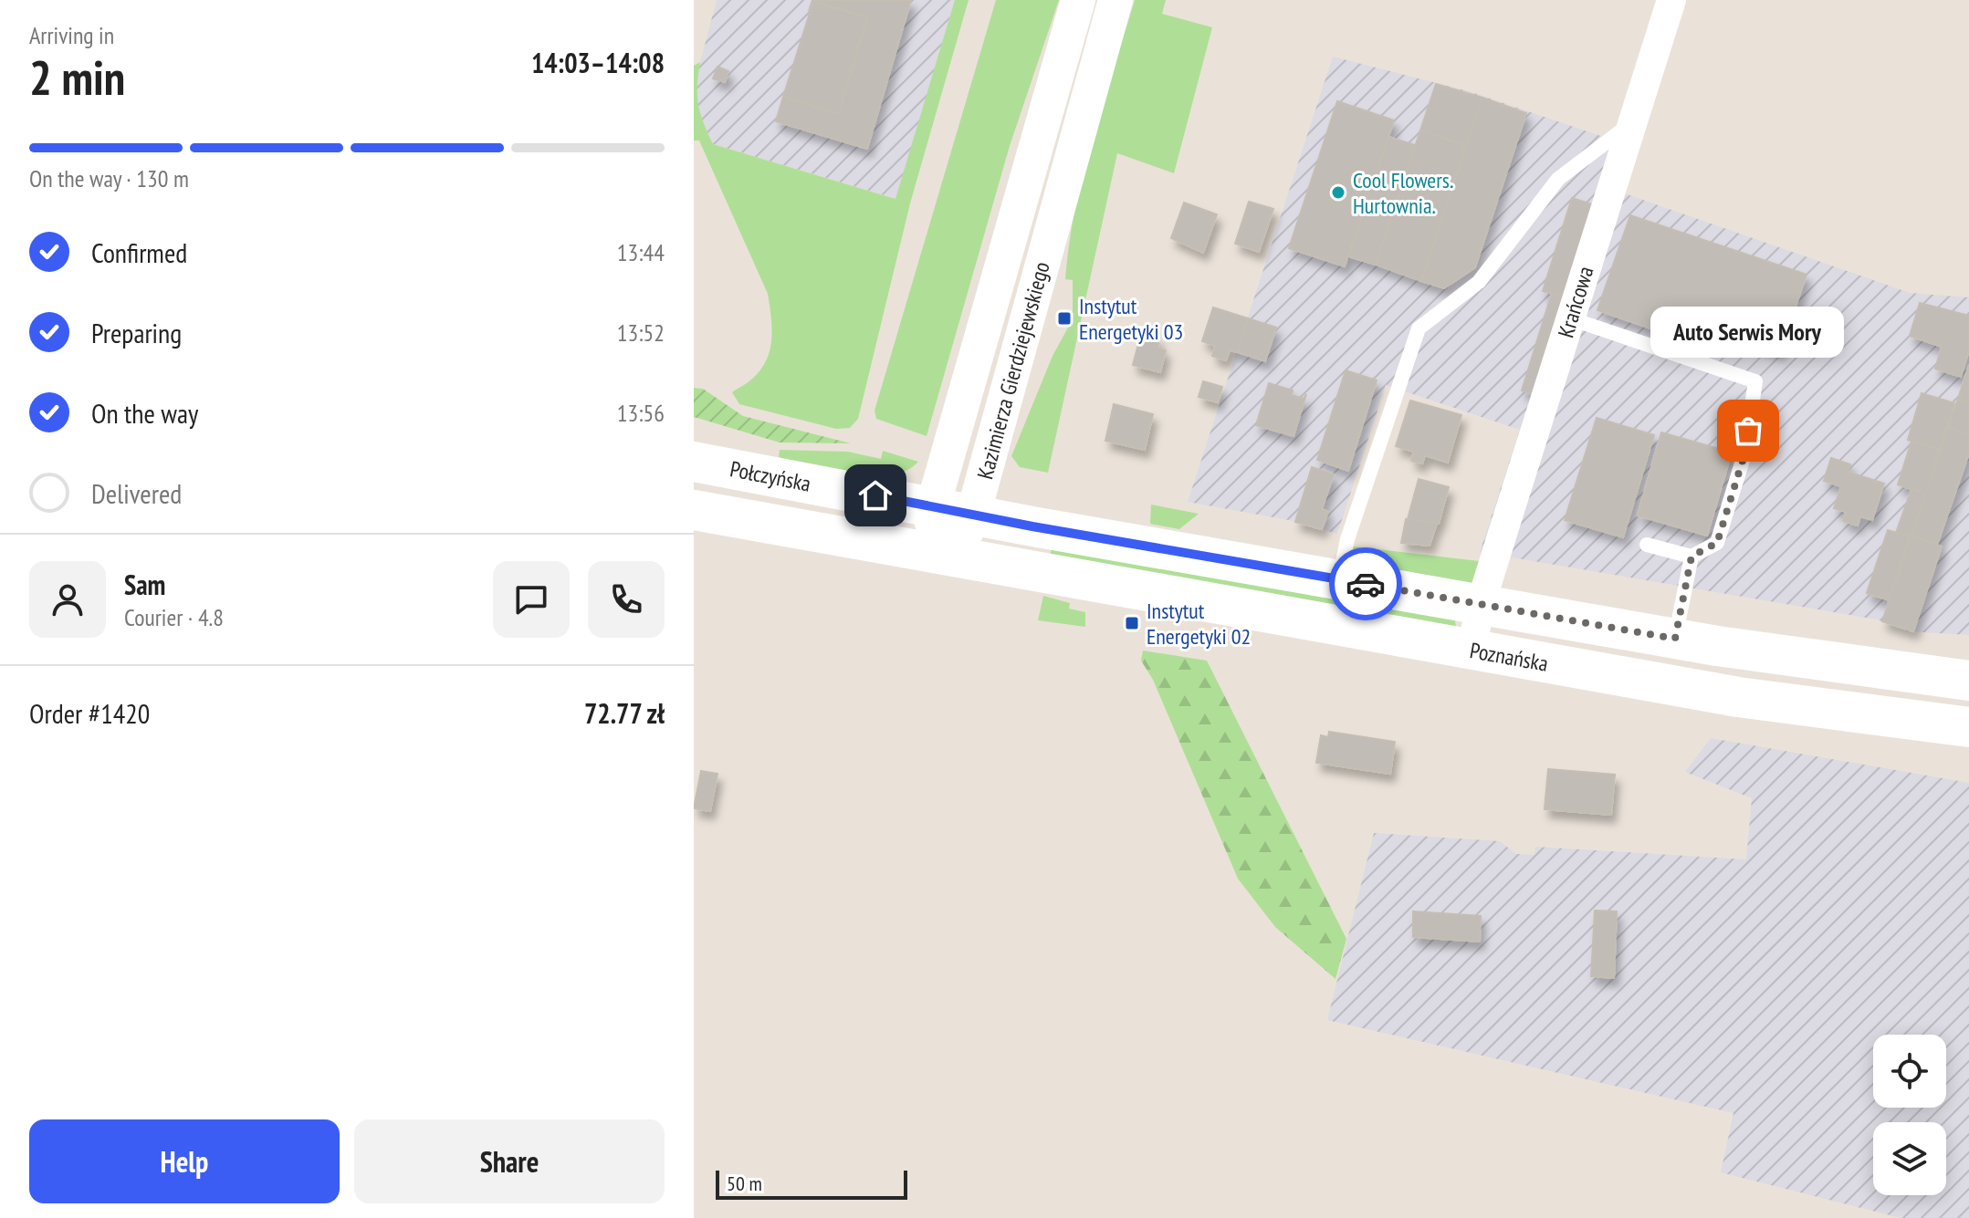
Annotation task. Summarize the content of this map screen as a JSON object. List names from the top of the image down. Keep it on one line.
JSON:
{"streets":{"main road":["Połczyńska","Poznańska"],"street":["Krańcowa","Kazimierza Gierdziejewskiego"]},"crossings":[["Krańcowa","Poznańska"],["Kazimierza Gierdziejewskiego","Połczyńska"],["Kazimierza Gierdziejewskiego","Poznańska"]],"places":{"other":["Cool Flowers. Hurtownia.","Auto Serwis Mory"],"transit":["Instytut Energetyki 03","Instytut Energetyki 02"]},"scale_bar":"50 m","page":{"heading":["2 min","Arriving in","14:03–14:08"],"panel":["Sam","Courier · 4.8","Order #1420","72.77 zł"],"bar":"On the way · 130 m","list":[["Confirmed","13:44"],["Preparing","13:52"],["On the way","13:56"],"Delivered"],"bubble":"Auto Serwis Mory","buttons":["Help","Share"],"scale":"50 m"}}
